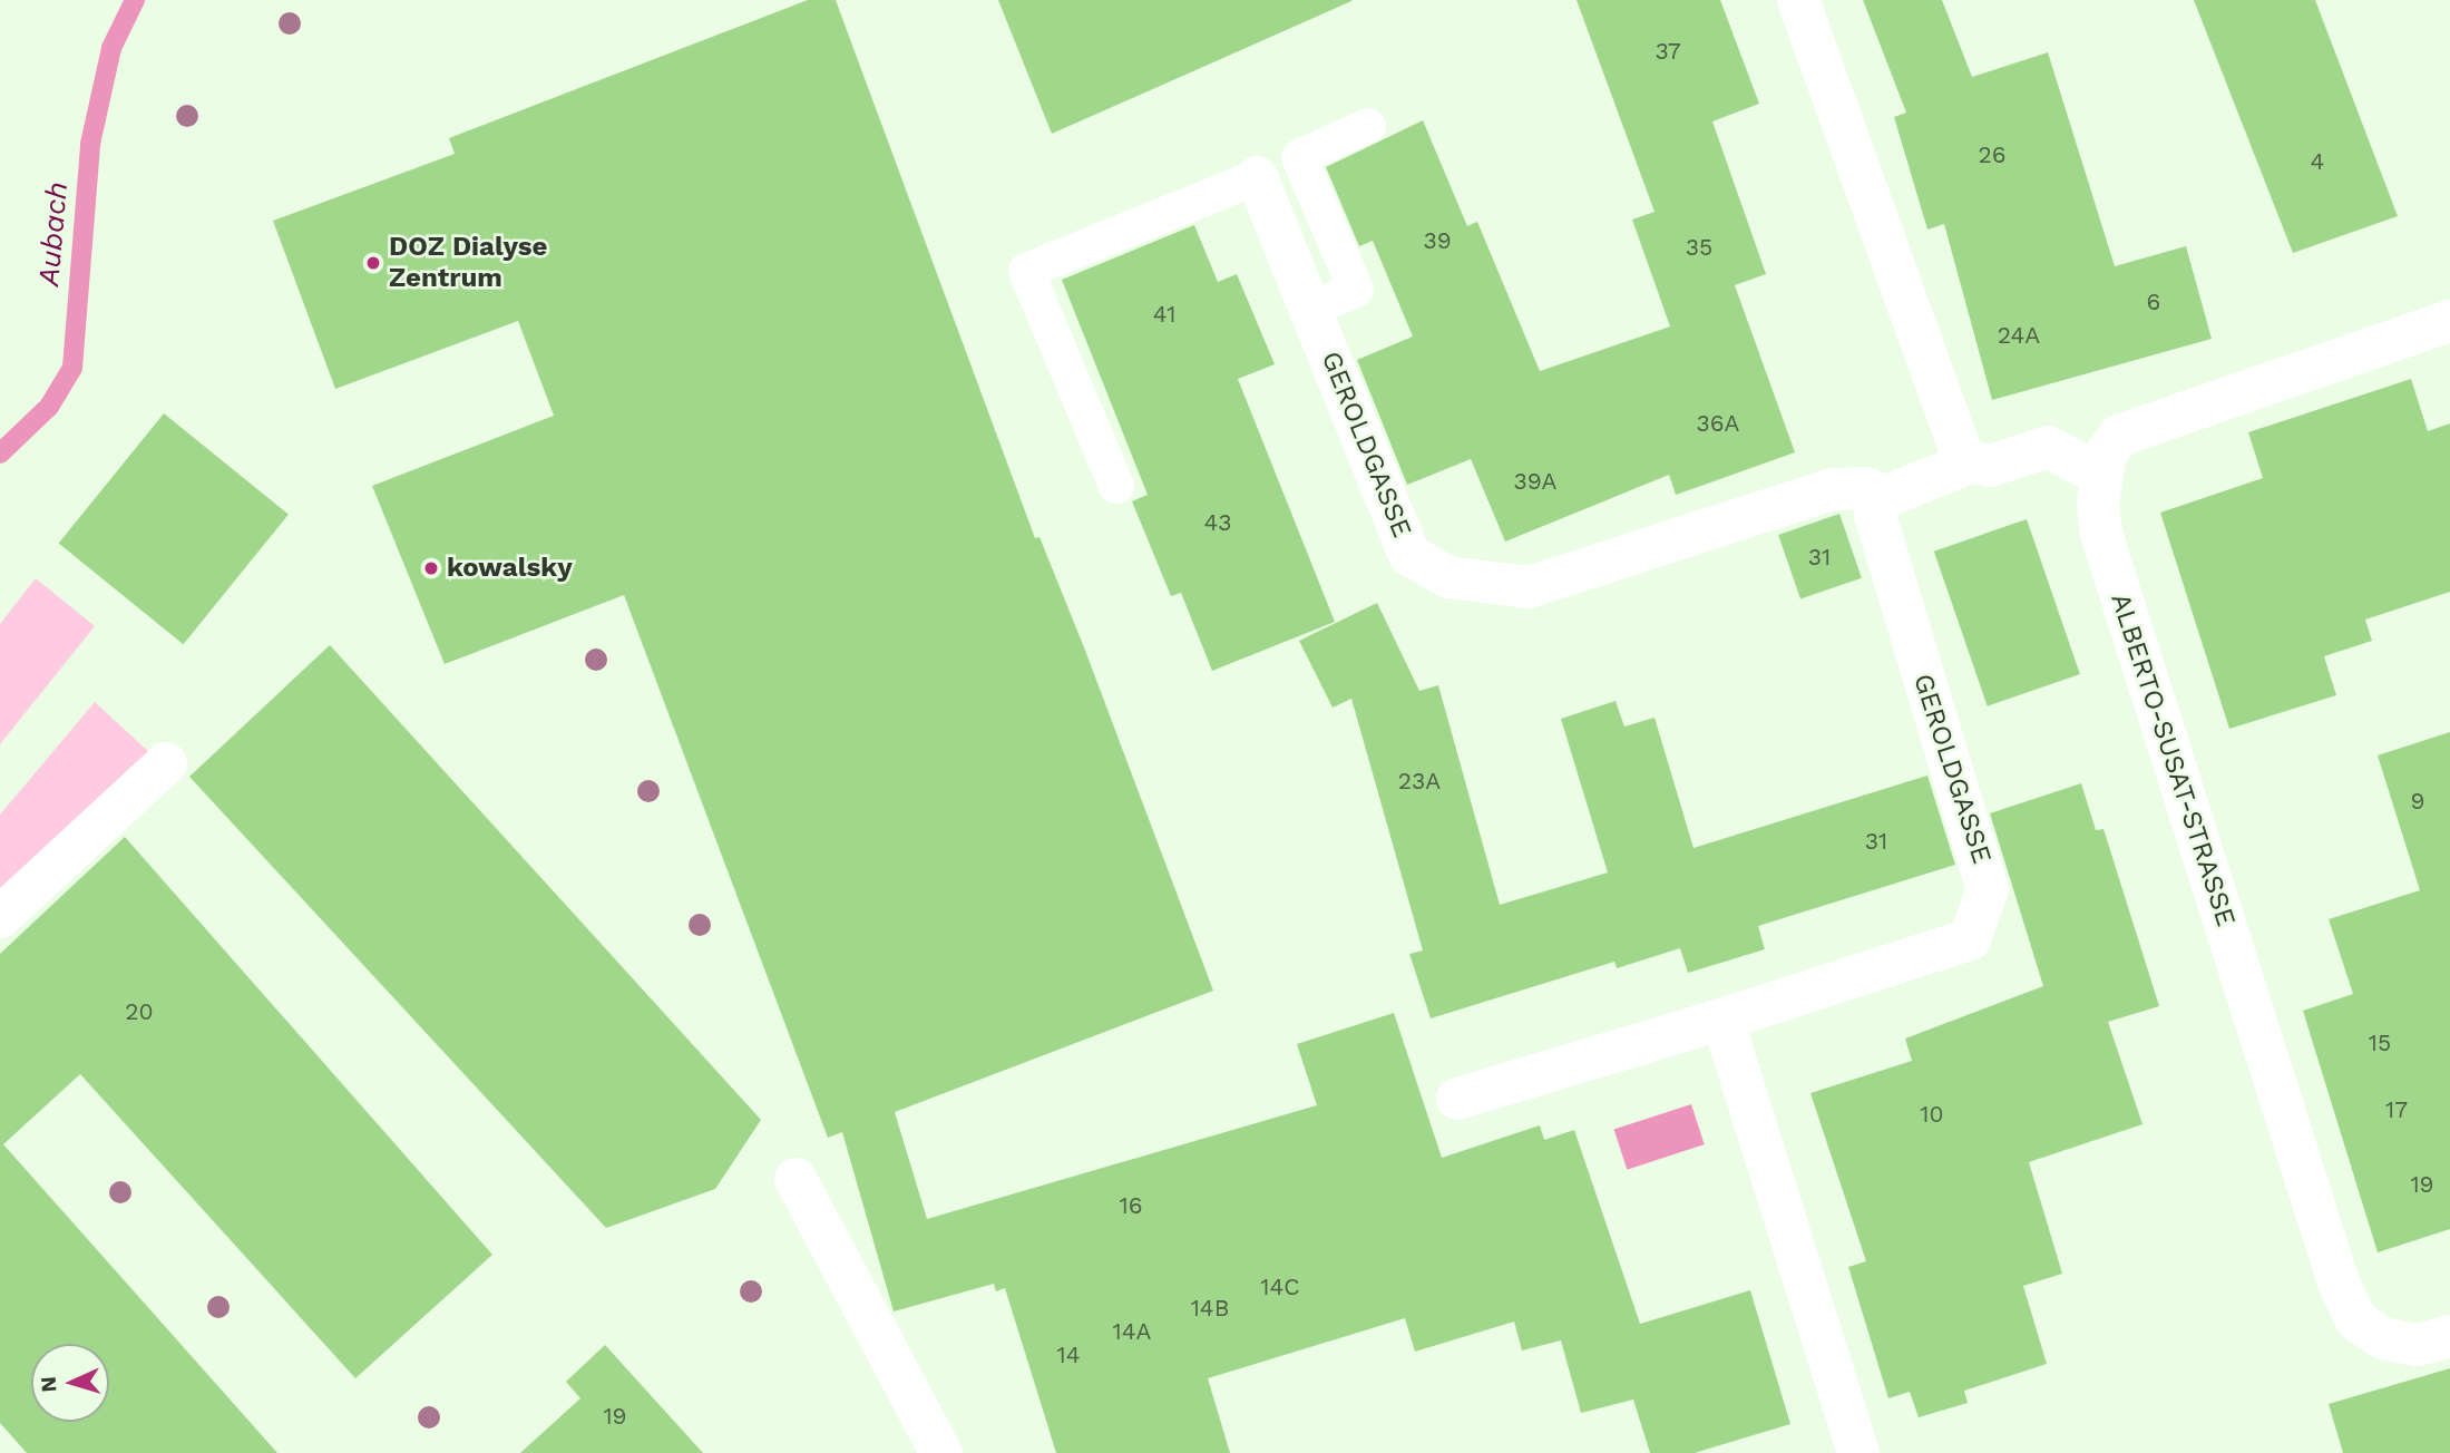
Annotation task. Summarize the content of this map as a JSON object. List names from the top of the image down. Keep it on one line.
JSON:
{"streets":{"street":["GEROLDGASSE","ALBERTO-SUSAT-STRASSE"]},"water":["Aubach"],"places":["DOZ Dialyse Zentrum","kowalsky"],"house_numbers":["37","26","4","39","35","6","41","24A","36A","39A","43","31","23A","9","31","20","15","17","10","19","16","14C","14B","14A","14","19"],"north":"left"}
